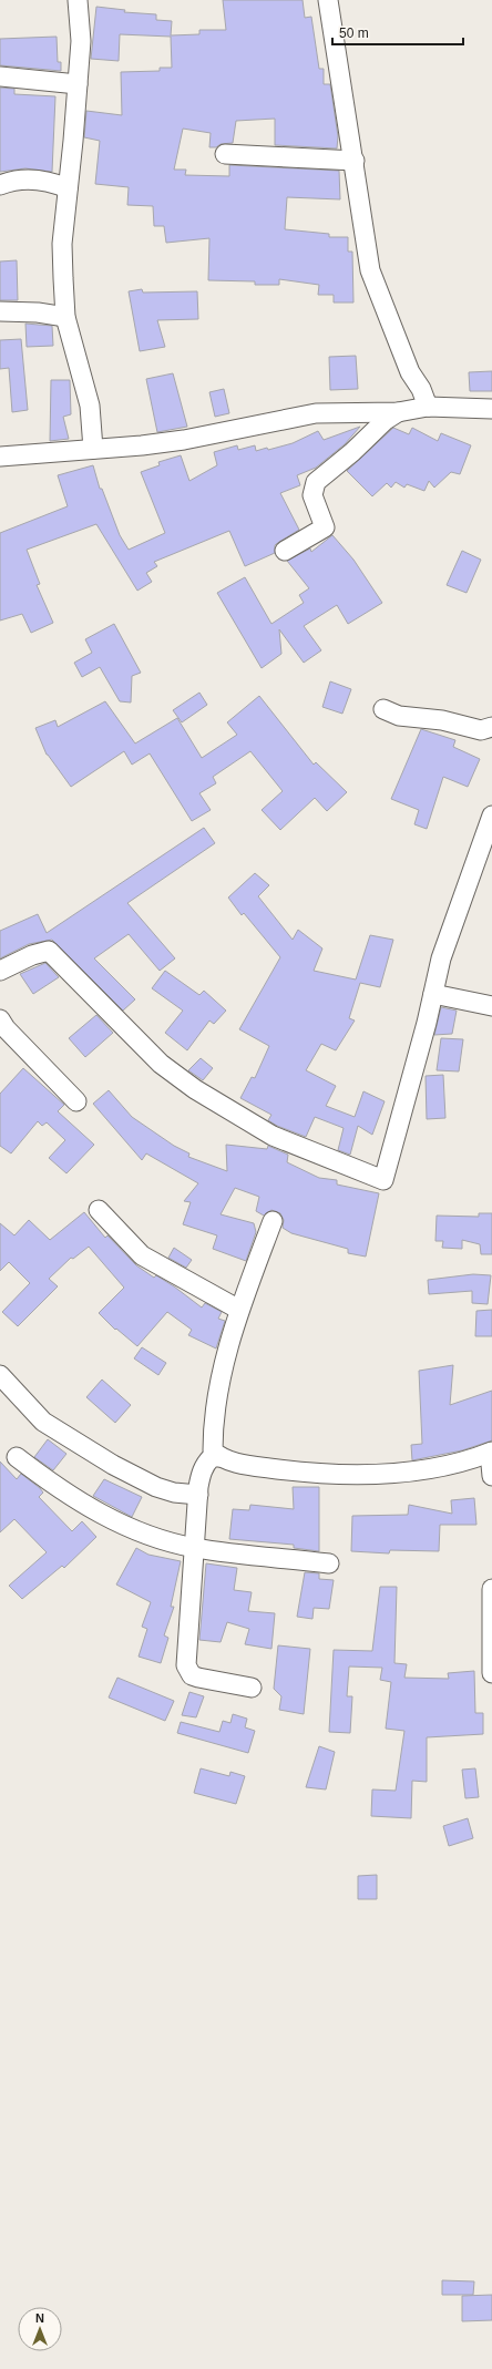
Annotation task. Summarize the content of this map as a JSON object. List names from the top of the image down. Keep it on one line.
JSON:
{"scale_bar":"50 m","north":"top"}
